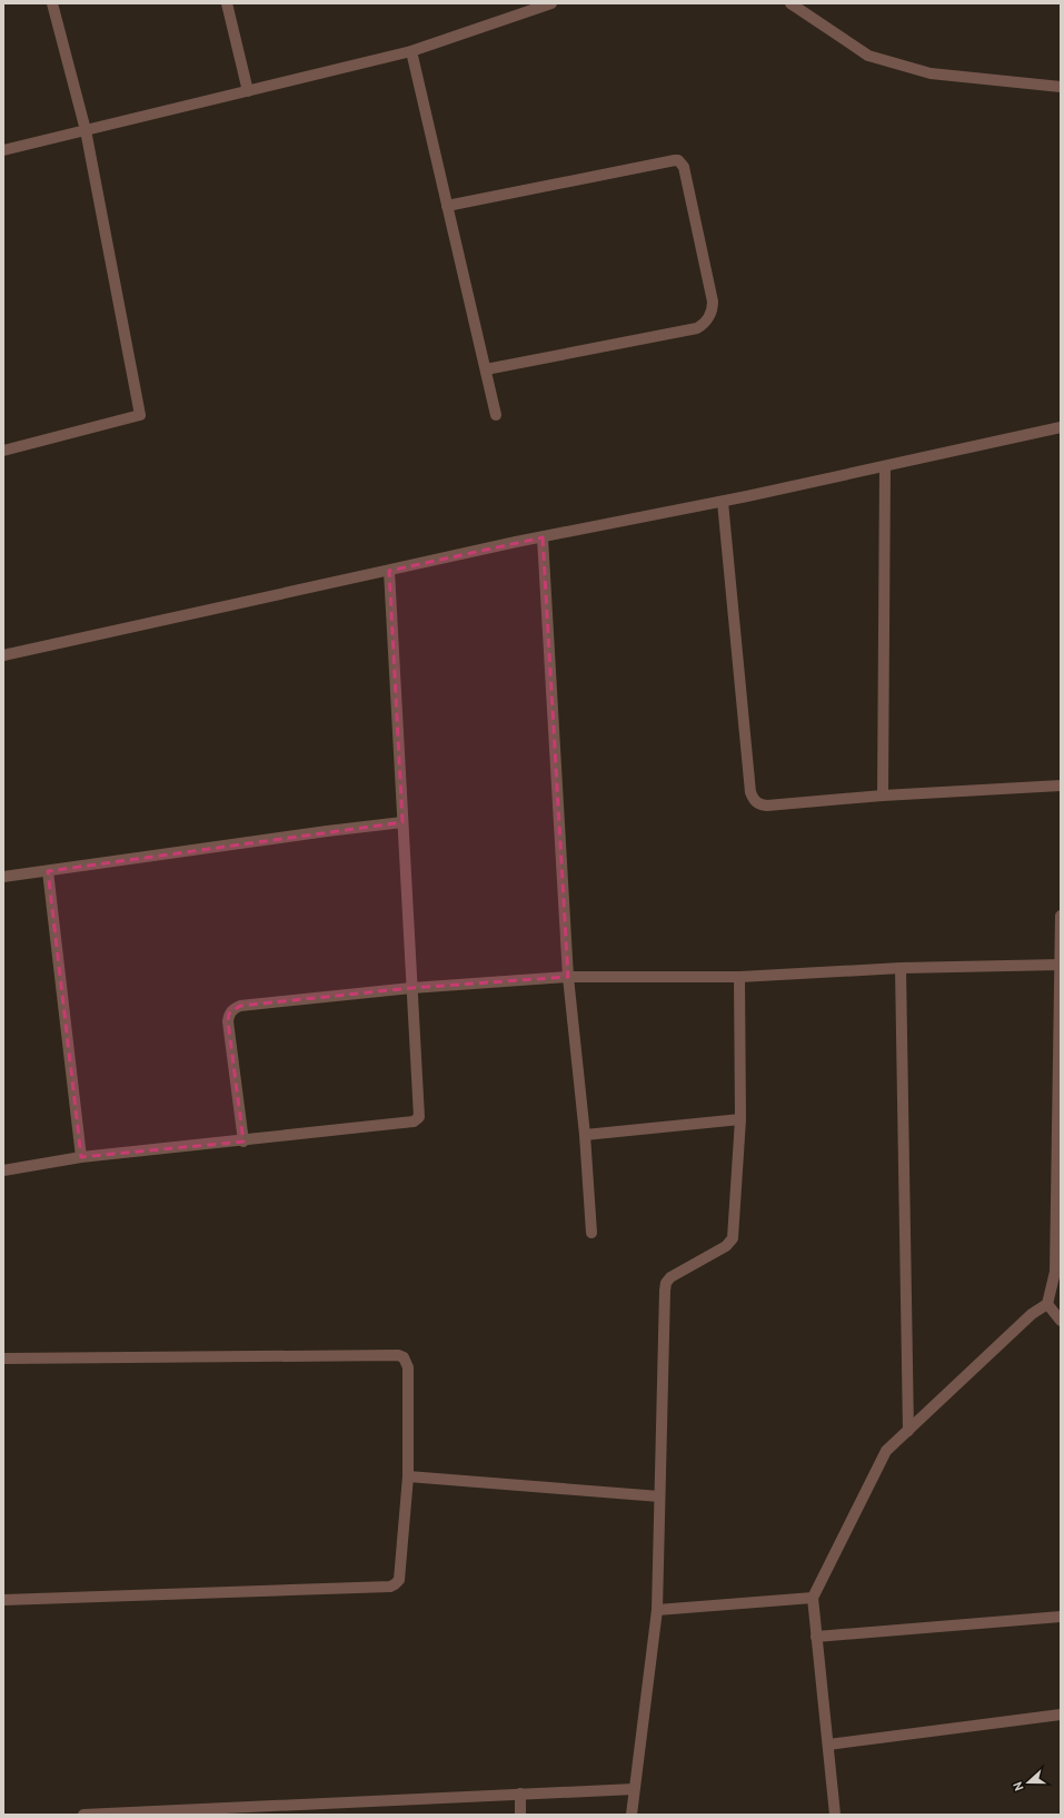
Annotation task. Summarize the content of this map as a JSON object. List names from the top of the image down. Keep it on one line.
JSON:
{"north":"left"}
